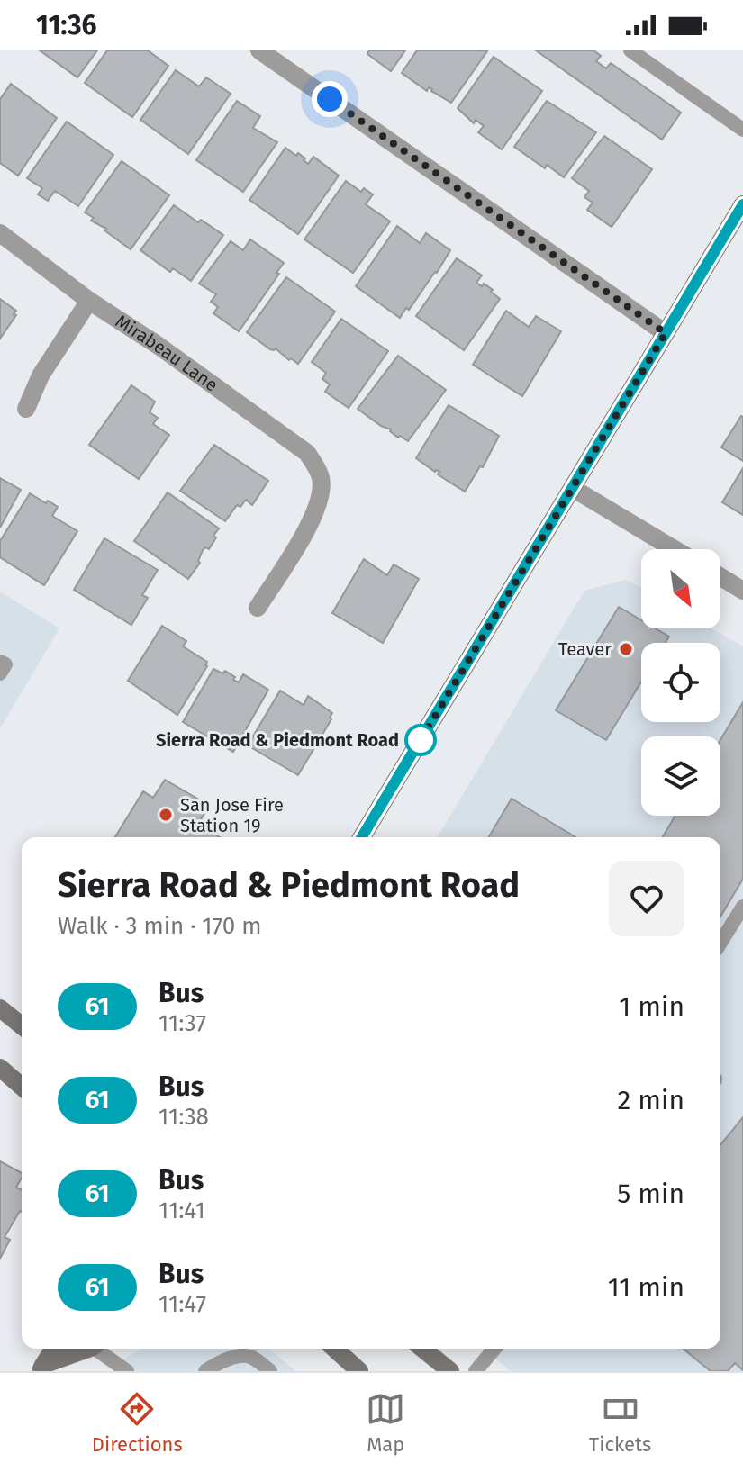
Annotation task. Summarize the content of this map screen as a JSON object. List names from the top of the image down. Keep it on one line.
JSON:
{"streets":{"street":["Mirabeau Lane"]},"places":["Teaver","Sierra Road & Piedmont Road","San Jose Fire Station 19"],"lines":["bus line 61"],"north":"bottom right","page":{"status":"11:36","heading":["Sierra Road & Piedmont Road","Walk · 3 min · 170 m"],"list":[{"mark":"61","name":"Bus","note":"11:37","value":"1 min"},{"mark":"61","name":"Bus","note":"11:38","value":"2 min"},{"mark":"61","name":"Bus","note":"11:41","value":"5 min"},{"mark":"61","name":"Bus","note":"11:47","value":"11 min"}],"tabs":["Directions","Map","Tickets"]}}
